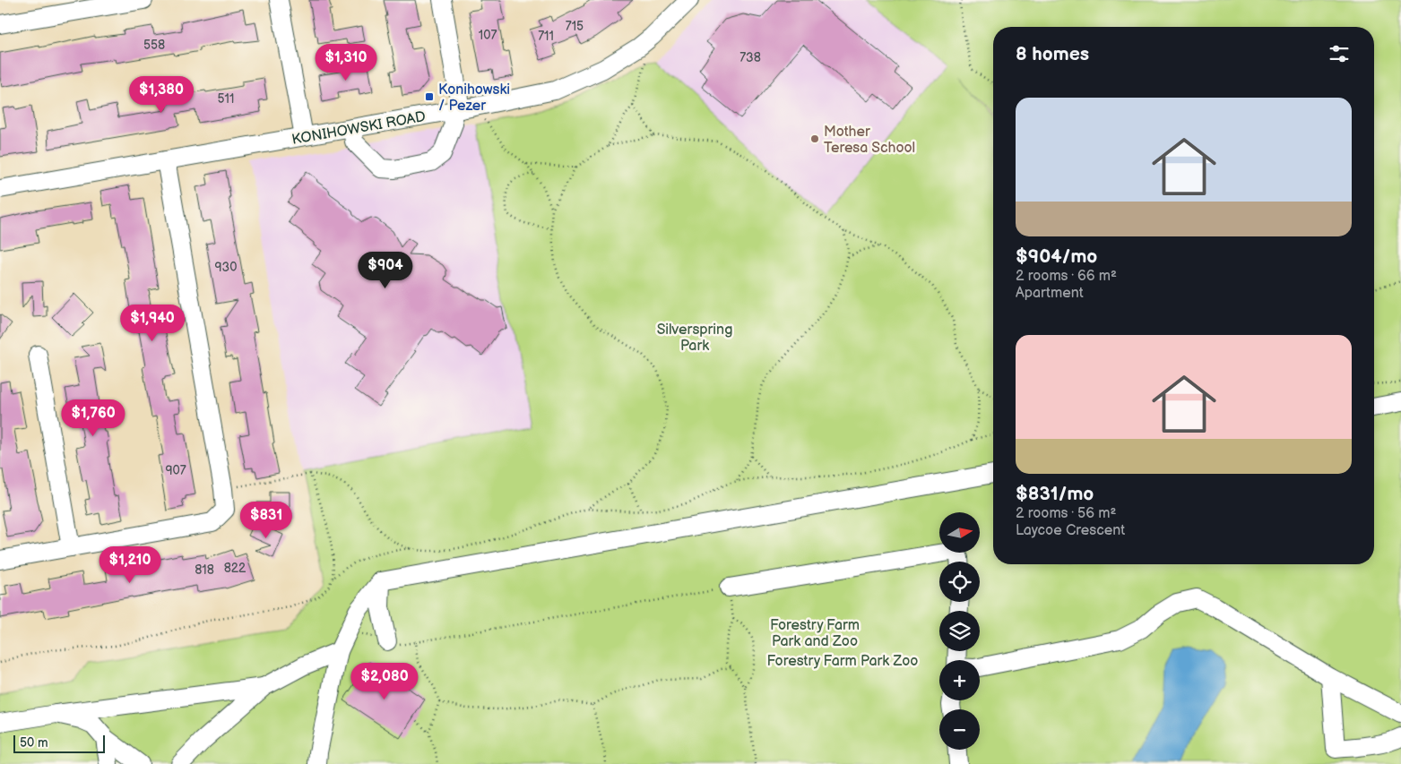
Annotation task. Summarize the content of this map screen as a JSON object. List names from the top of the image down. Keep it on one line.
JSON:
{"streets":{"street":["KONIHOWSKI ROAD"]},"parks":["Silverspring Park","Forestry Farm Park and Zoo","Forestry Farm Park Zoo"],"places":{"transit":["Konihowski / Pezer"],"other":["Mother Teresa School"]},"house_numbers":["715","107","711","558","738","511","930","907","822","818"],"scale_bar":"50 m","north":"right","page":{"heading":"8 homes","price":["$1,310","$1,380","$904","$1,940","$1,760","$831","$1,210","$2,080"],"list":[{"name":"$904/mo","note":"2 rooms · 66 m² · Apartment"},{"name":"$831/mo","note":"2 rooms · 56 m² · Laycoe Crescent"}],"map_buttons":["+","−"],"scale":"50 m"}}
